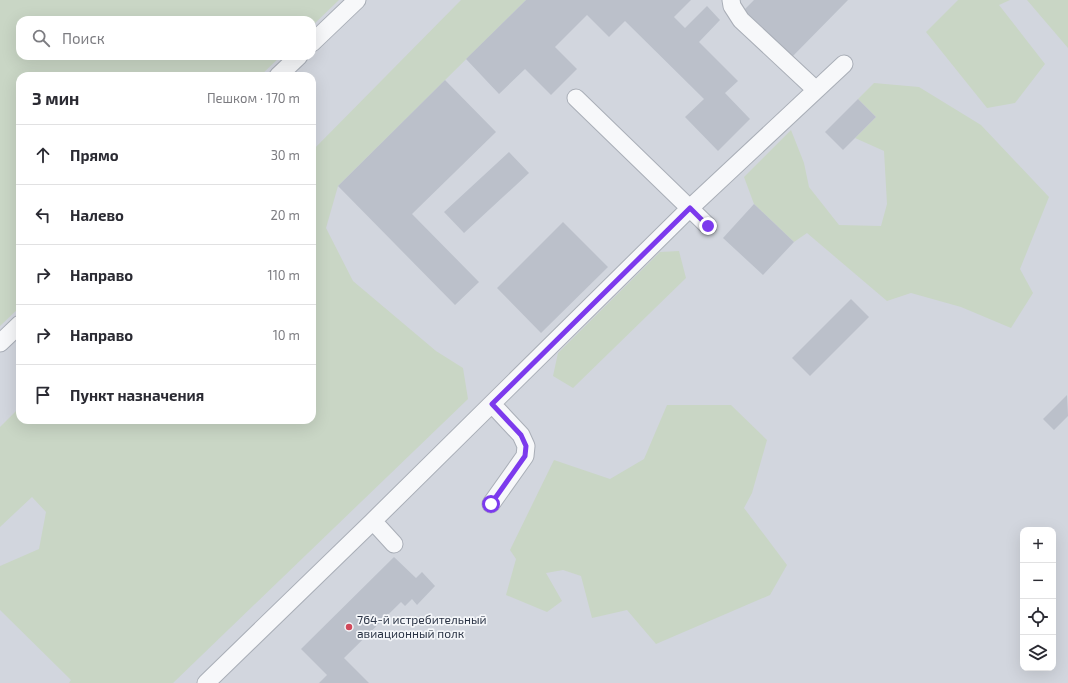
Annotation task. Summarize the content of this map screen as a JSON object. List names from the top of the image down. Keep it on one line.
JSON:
{"places":["764-й истребительный авиационный полк"],"page":{"search":"Поиск","heading":["3 мин","Пешком · 170 m"],"list":[["Прямо","30 m"],["Налево","20 m"],["Направо","110 m"],["Направо","10 m"],"Пункт назначения"],"map_buttons":["+","−"]}}
